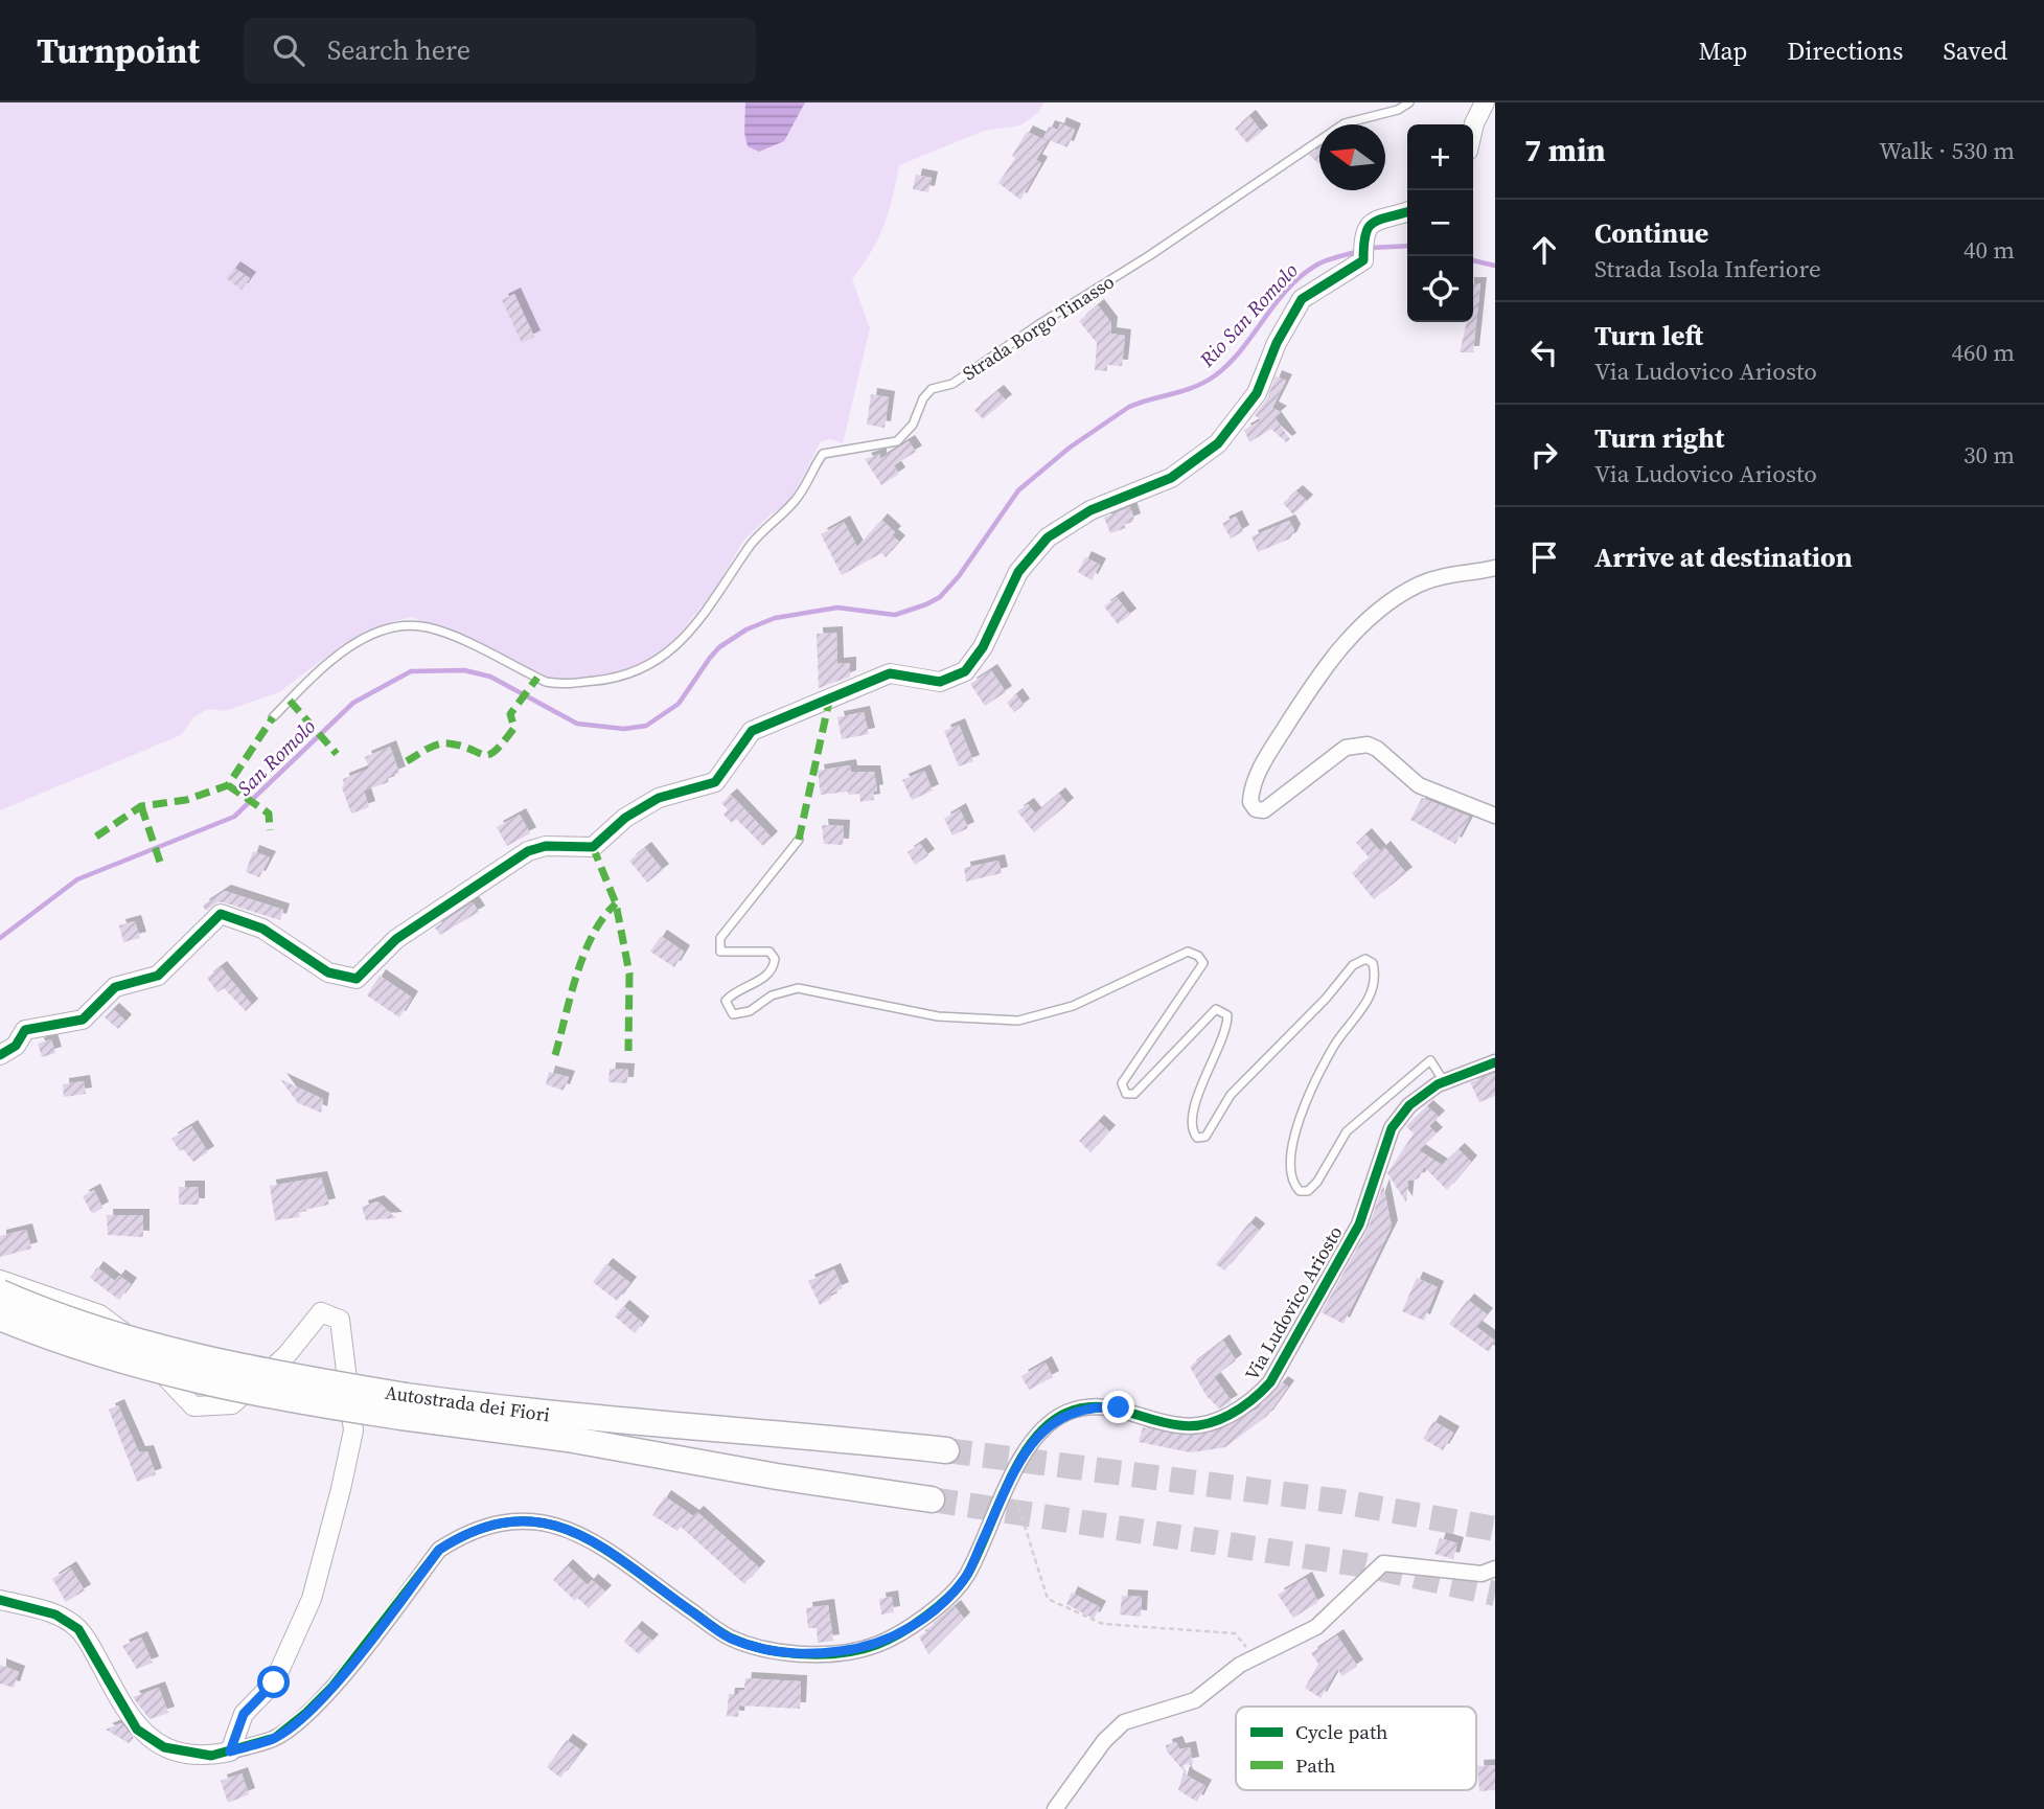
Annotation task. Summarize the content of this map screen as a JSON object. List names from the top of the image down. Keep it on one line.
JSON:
{"streets":{"highway":["Autostrada dei Fiori"],"street":["Via Ludovico Ariosto"],"lane":["Strada Borgo Tinasso"]},"water":["Rio San Romolo","San Romolo"],"legend":["Cycle path","Path"],"north":"left","page":{"header":"Turnpoint","search":"Search here","nav":["Map","Directions","Saved"],"heading":["7 min","Walk · 530 m"],"map_buttons":["+","−"],"list":[["Continue","Strada Isola Inferiore","40 m"],["Turn left","Via Ludovico Ariosto","460 m"],["Turn right","Via Ludovico Ariosto","30 m"],"Arrive at destination"]}}
